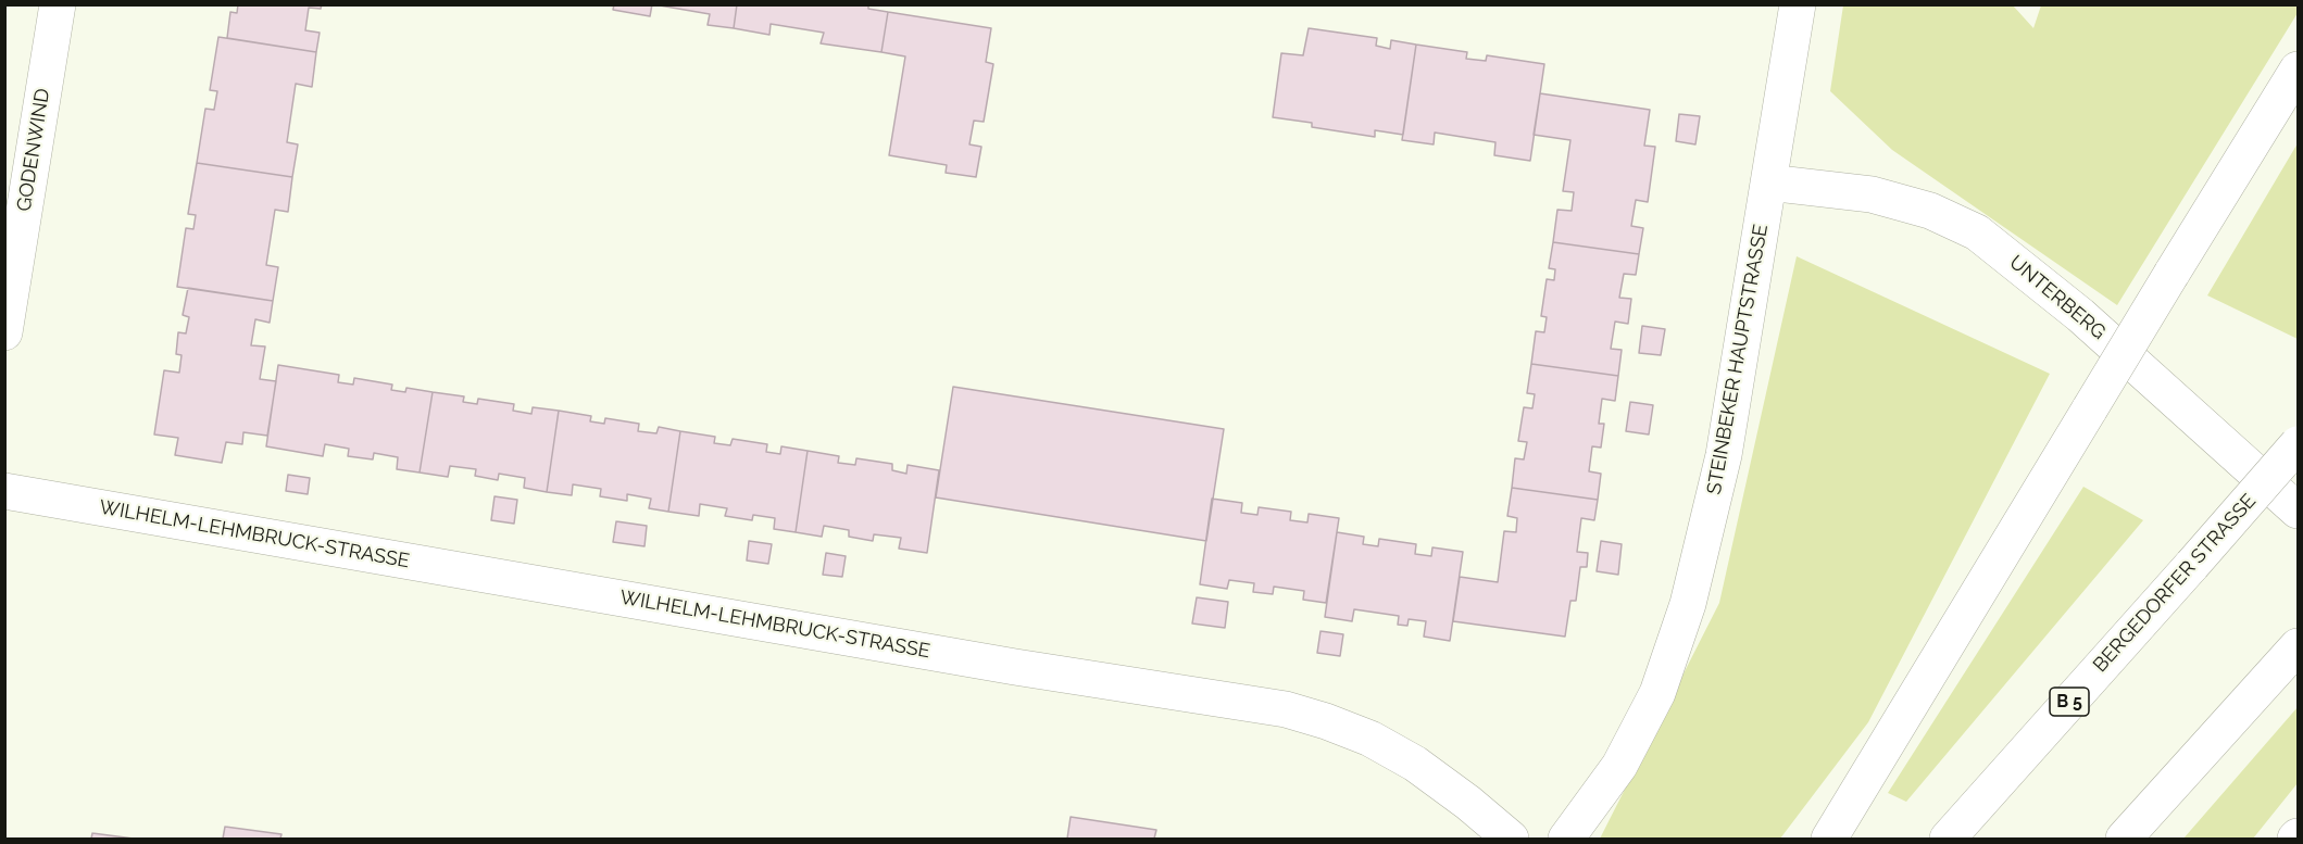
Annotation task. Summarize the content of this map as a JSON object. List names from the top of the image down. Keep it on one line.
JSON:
{"streets":{"street":["GODENWIND","UNTERBERG","STEINBEKER HAUPTSTRASSE","WILHELM-LEHMBRUCK-STRASSE","BERGEDORFER STRASSE","B 5"]},"crossings":[["UNTERBERG","STEINBEKER HAUPTSTRASSE"]]}
